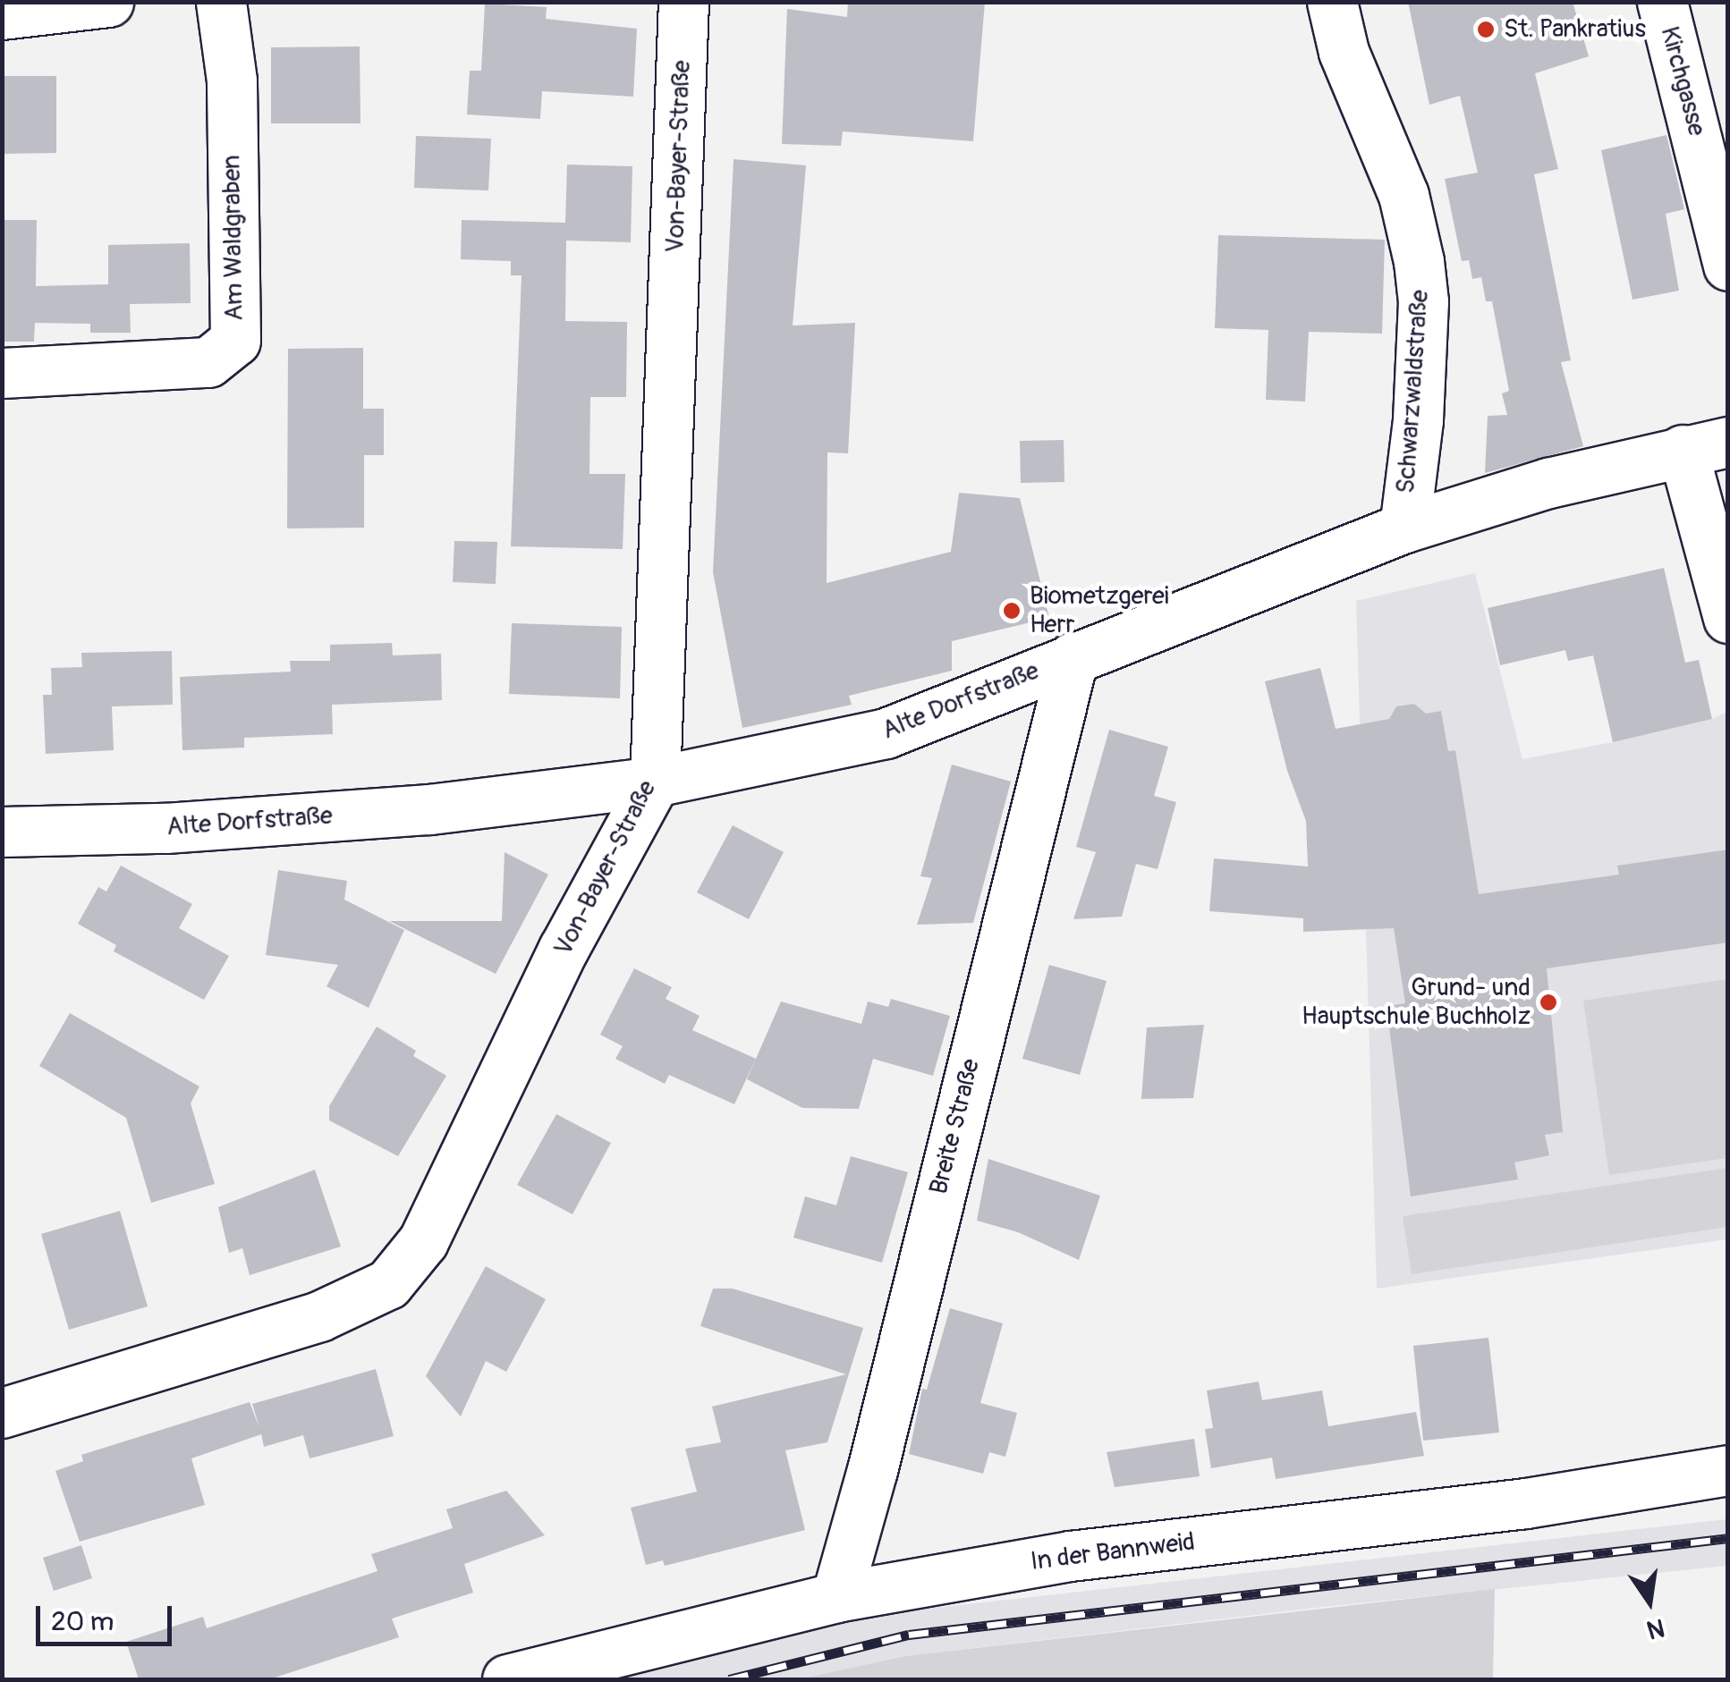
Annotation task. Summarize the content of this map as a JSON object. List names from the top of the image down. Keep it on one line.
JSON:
{"streets":{"street":["Kirchgasse","Von-Bayer-Straße","Am Waldgraben","Schwarzwaldstraße","Alte Dorfstraße","Breite Straße","In der Bannweid"]},"crossings":[["Von-Bayer-Straße","Alte Dorfstraße"],["Schwarzwaldstraße","Alte Dorfstraße"],["Alte Dorfstraße","Breite Straße"],["Breite Straße","In der Bannweid"]],"places":["St. Pankratius","Biometzgerei Herr","Grund- und Hauptschule Buchholz"],"scale_bar":"20 m","north":"bottom"}
